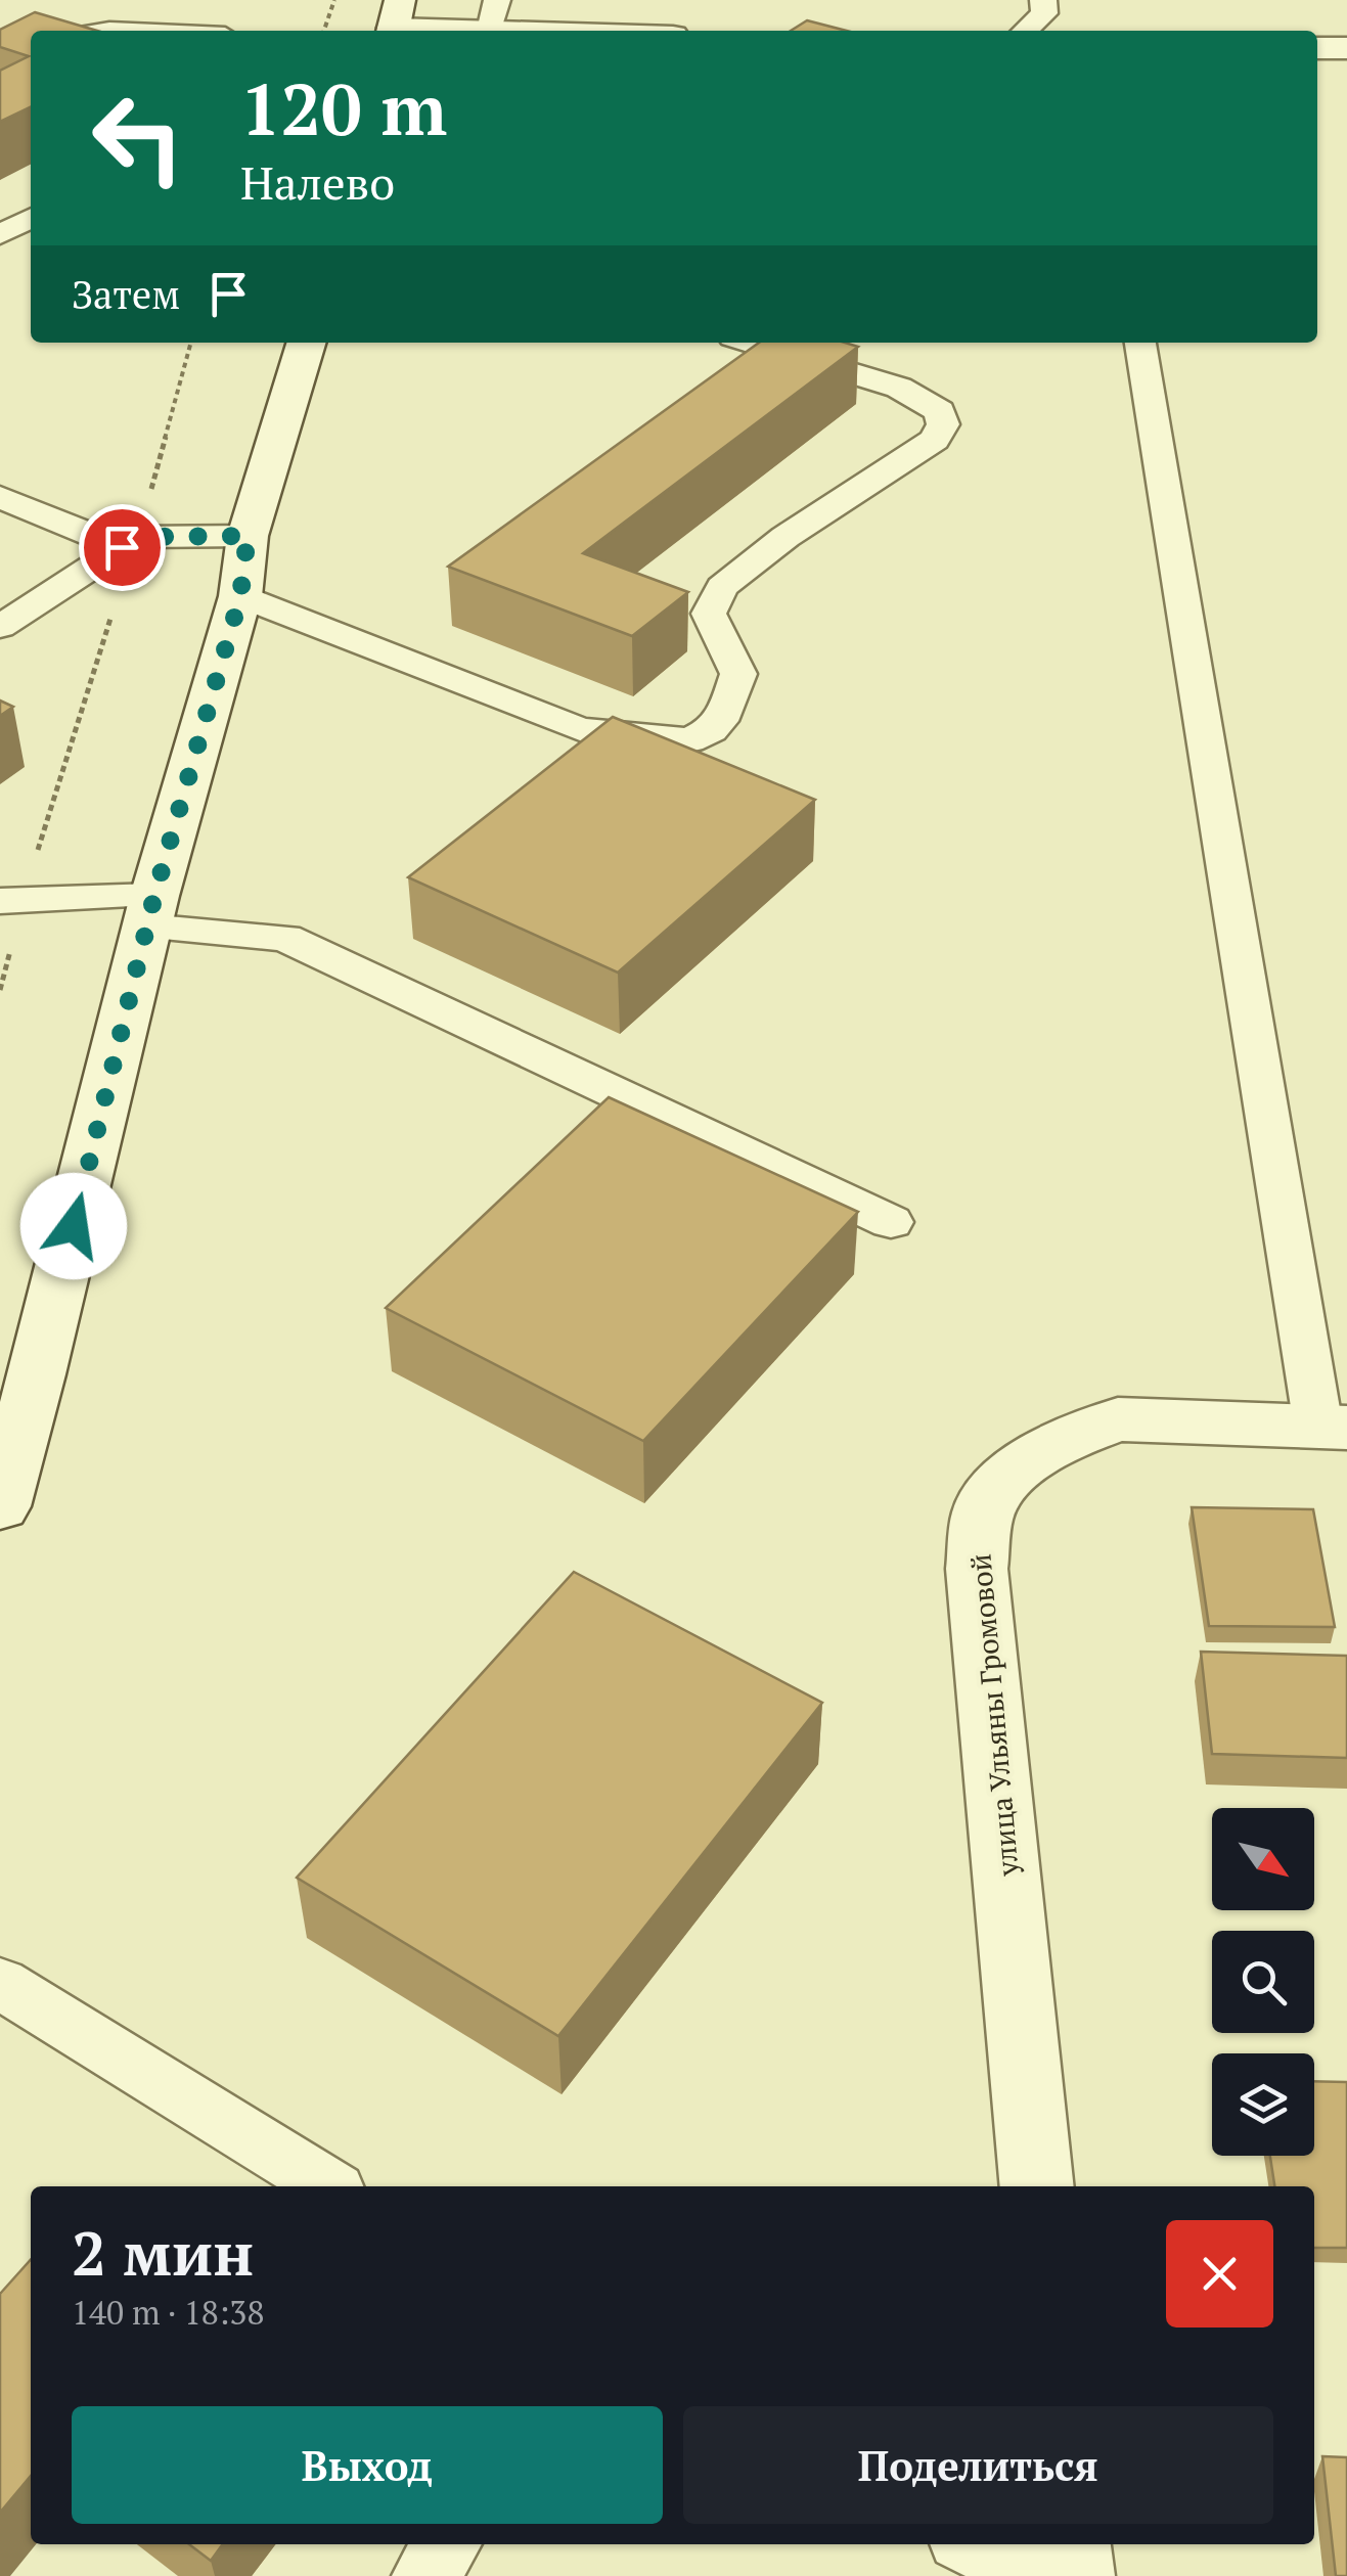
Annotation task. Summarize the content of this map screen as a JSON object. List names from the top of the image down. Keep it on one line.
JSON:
{"streets":{"main road":["улица Ульяны Громовой"]},"north":"bottom right","page":{"turn":["120 m","Налево"],"then":"Затем","heading":["2 мин","140 m · 18:38"],"buttons":["Выход","Поделиться"]}}
